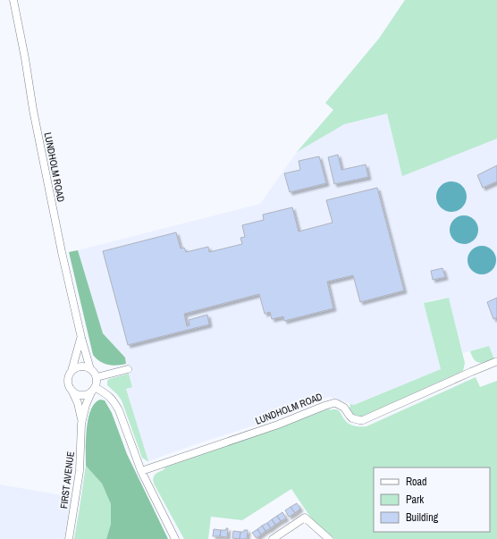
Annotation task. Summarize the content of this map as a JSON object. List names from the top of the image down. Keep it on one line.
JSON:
{"streets":{"street":["LUNDHOLM ROAD","FIRST AVENUE"]},"crossings":[["LUNDHOLM ROAD","FIRST AVENUE"]],"legend":["Road","Park","Building"]}
